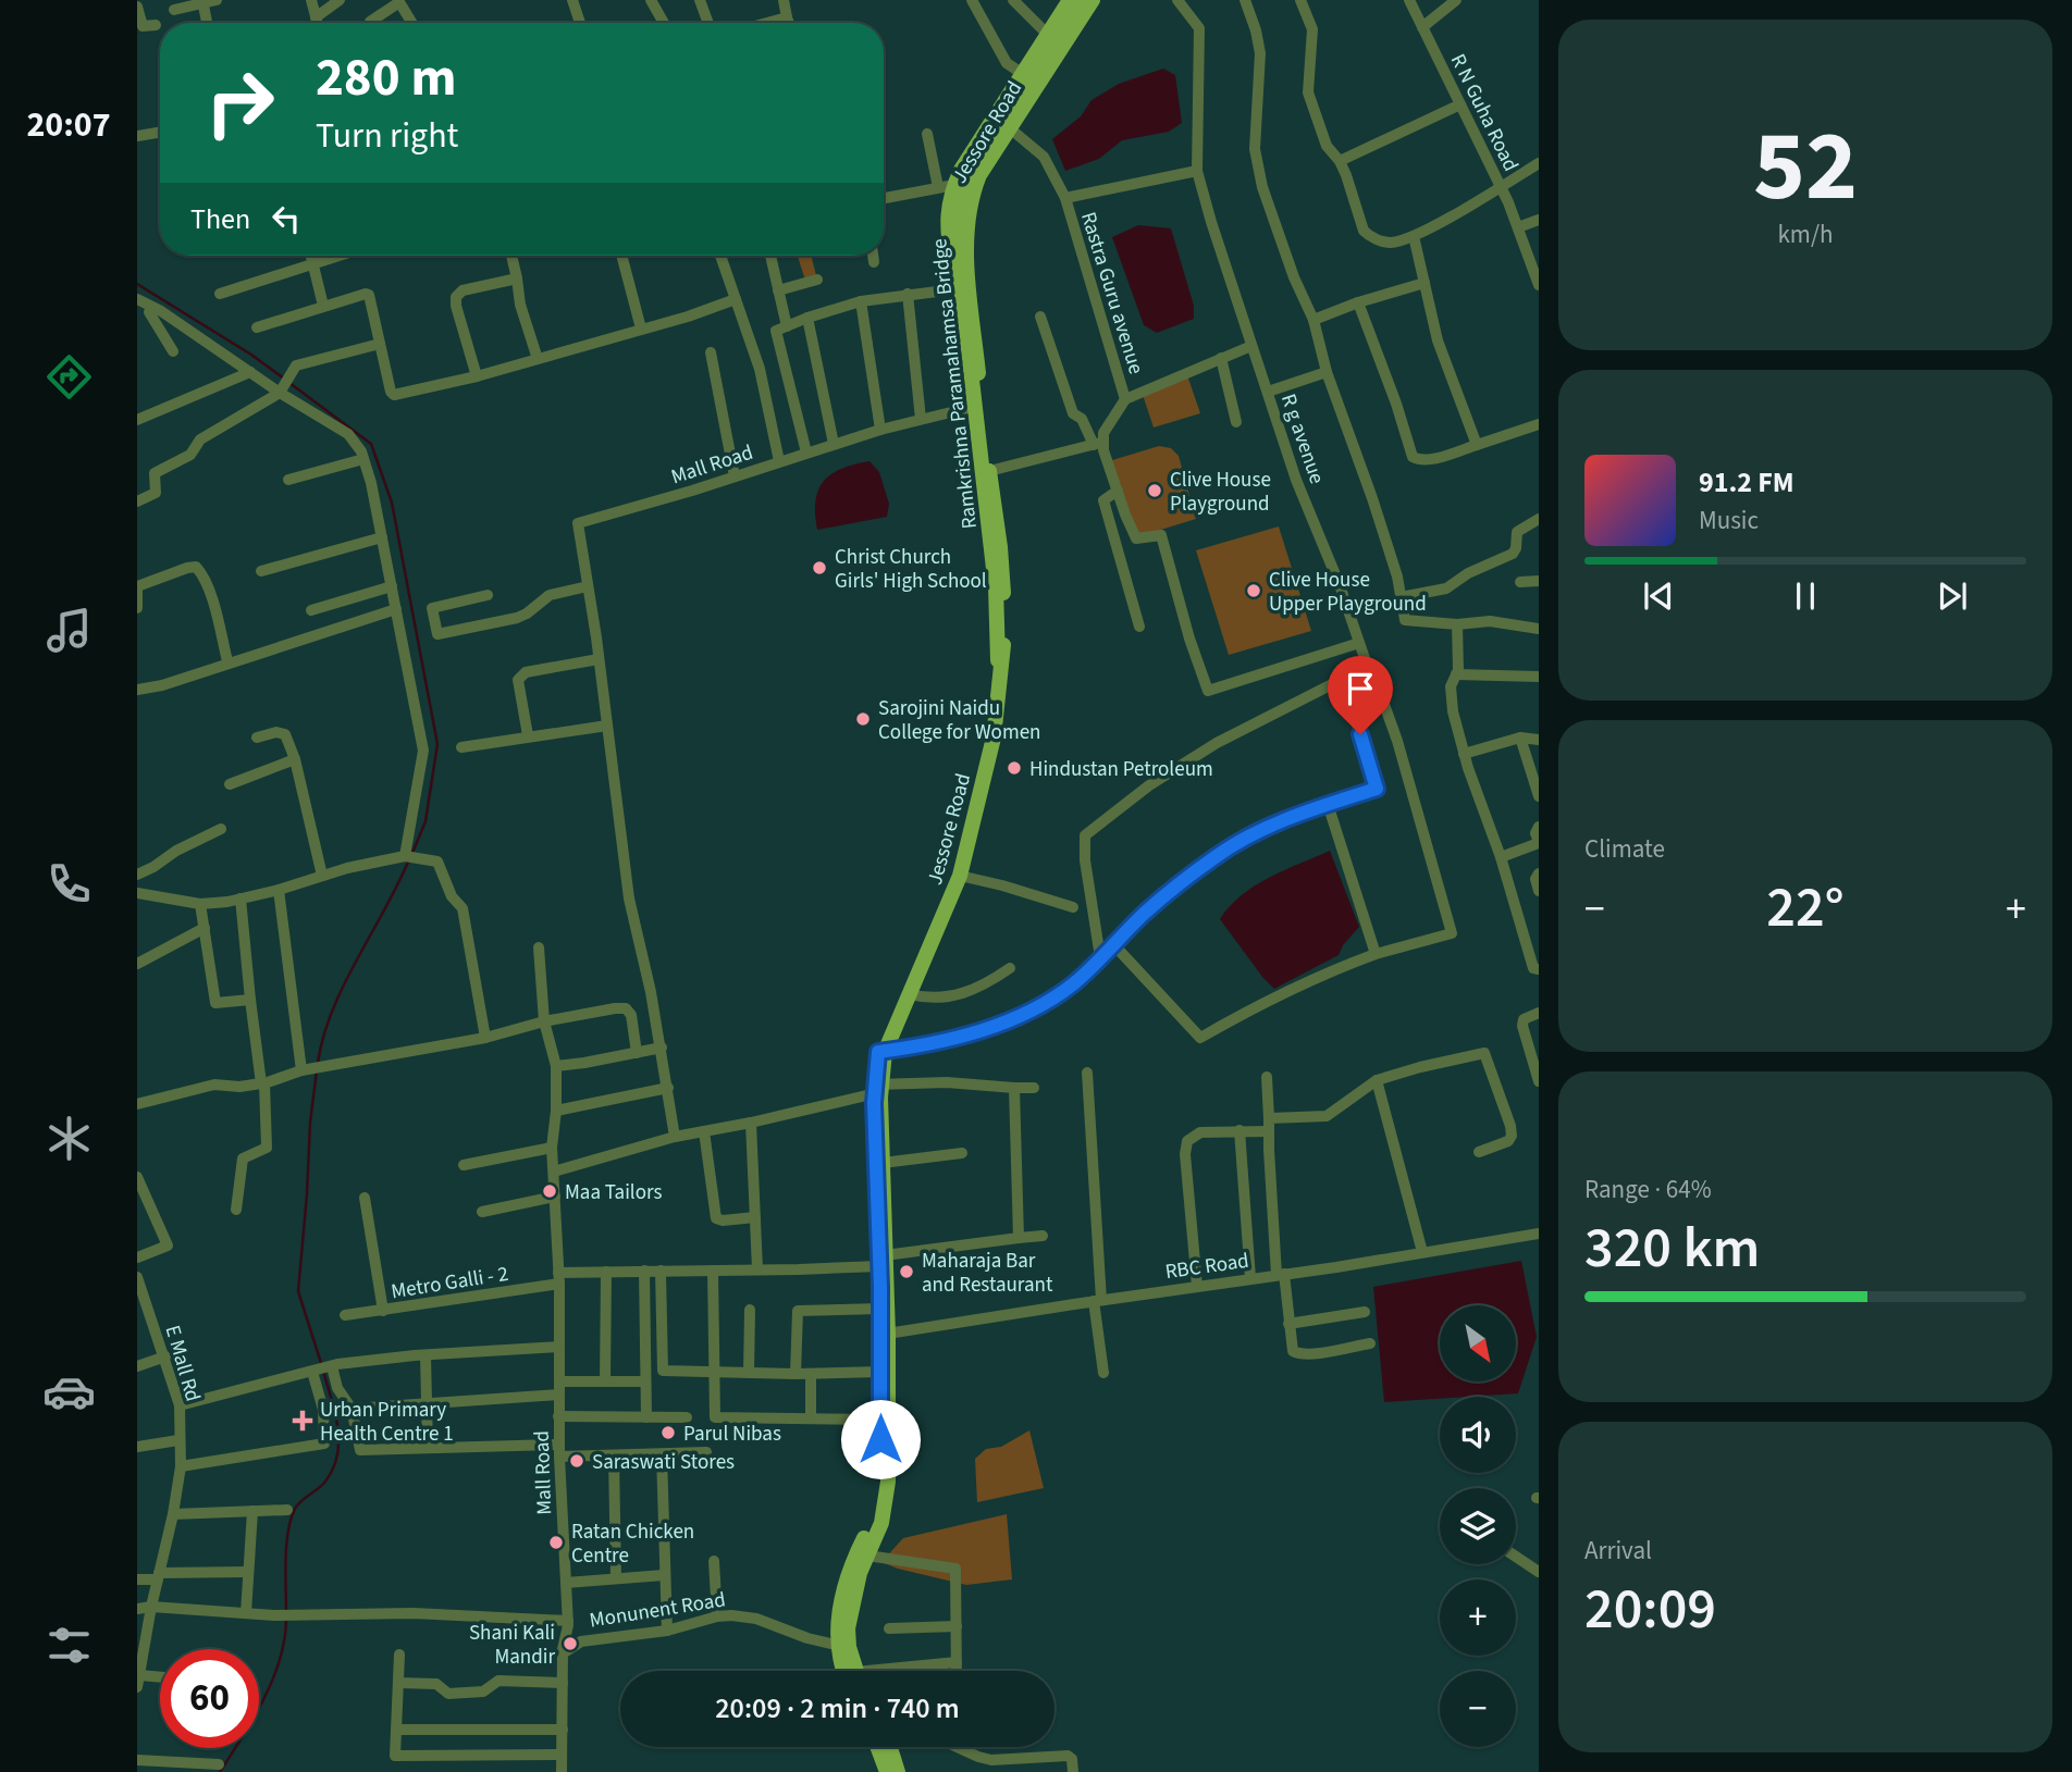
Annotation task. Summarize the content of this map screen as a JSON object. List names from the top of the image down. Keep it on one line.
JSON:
{"streets":{"main road":["Jessore Road","Ramkrishna Paramahamsa Bridge"],"street":["R N Guha Road","Rastra Guru avenue","R g avenue","Mall Road","RBC Road","Metro Galli - 2","E Mall Rd","Monunent Road"]},"crossings":[["Jessore Road","Rastra Guru avenue"],["Jessore Road","Ramkrishna Paramahamsa Bridge"],["Jessore Road","Mall Road"],["Jessore Road","RBC Road"],["Jessore Road","Metro Galli - 2"],["Jessore Road","Monunent Road"],["Rastra Guru avenue","R g avenue"],["Mall Road","Metro Galli - 2"],["Mall Road","Monunent Road"]],"places":{"other":["Clive House Playground","Christ Church Girls' High School","Clive House Upper Playground","Sarojini Naidu College for Women","Hindustan Petroleum","Maa Tailors","Maharaja Bar and Restaurant","Parul Nibas","Saraswati Stores","Ratan Chicken Centre","Shani Kali Mandir"],"health":["Urban Primary Health Centre 1"]},"north":"bottom right","page":{"tabs":"20:07","tile":[["52","km/h"],"Climate",["Range · 64%","320 km"],["Arrival","20:09"]],"turn":["280 m","Turn right"],"then":"Then","song":["91.2 FM","Music"],"heat":["−","22°","+"],"map_buttons":["+","−"],"limit":"60","trip":"20:09 · 2 min · 740 m"}}
